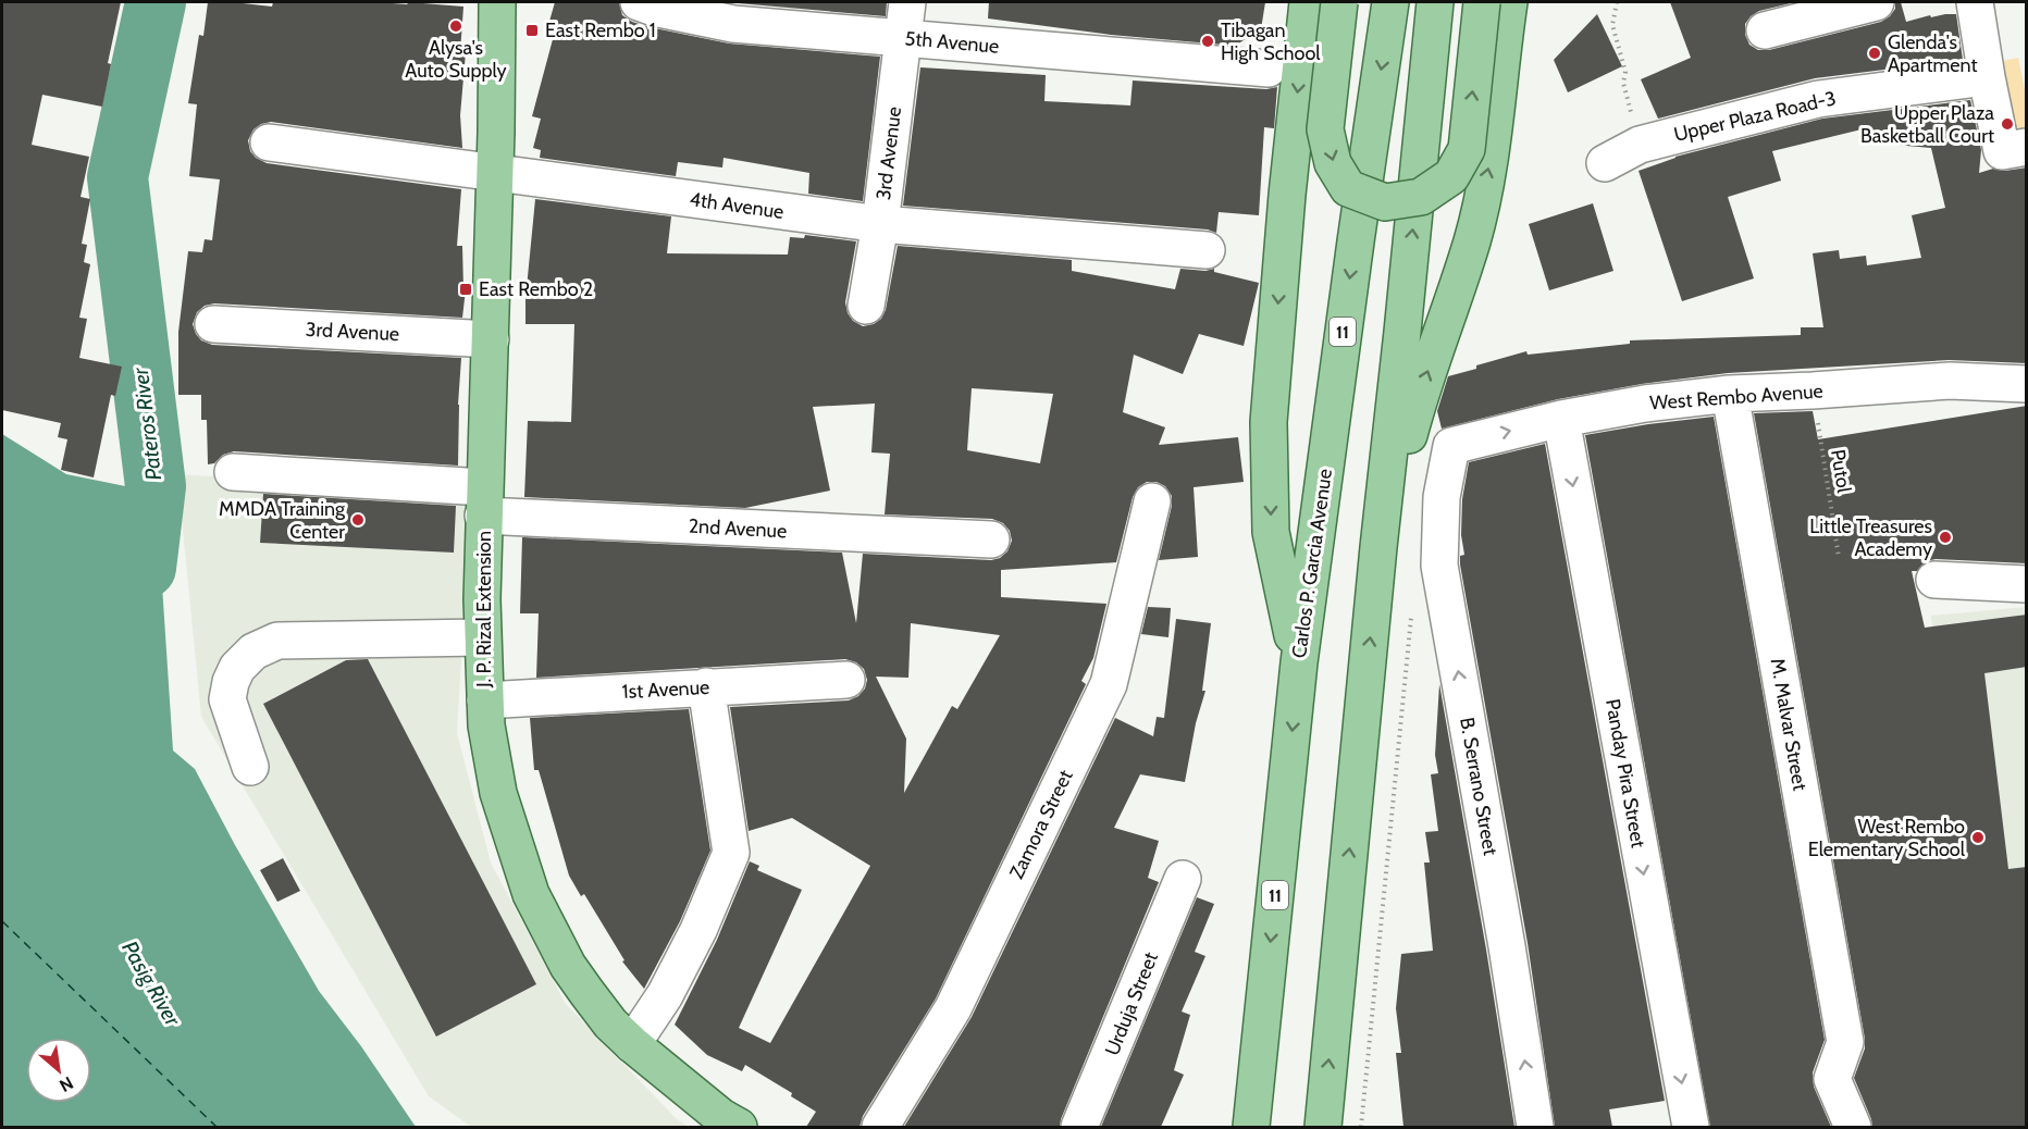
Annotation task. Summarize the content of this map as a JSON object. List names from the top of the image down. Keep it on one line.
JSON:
{"streets":{"main road":["11","Carlos P. Garcia Avenue","J. P. Rizal Extension"],"street":["5th Avenue","Upper Plaza Road-3","3rd Avenue","4th Avenue","West Rembo Avenue","2nd Avenue","1st Avenue","M. Malvar Street","Panday Pira Street","B. Serrano Street","Zamora Street","Urduja Street"],"path":["Putol"]},"crossings":[["5th Avenue","3rd Avenue"],["3rd Avenue","4th Avenue"],["3rd Avenue","J. P. Rizal Extension"],["4th Avenue","J. P. Rizal Extension"],["West Rembo Avenue","Putol"],["West Rembo Avenue","M. Malvar Street"],["West Rembo Avenue","Panday Pira Street"],["West Rembo Avenue","B. Serrano Street"],["2nd Avenue","J. P. Rizal Extension"],["J. P. Rizal Extension","1st Avenue"]],"one_way":["Panday Pira Street","B. Serrano Street"],"water":["Pateros River","Pasig River"],"places":{"other":["Alysa's Auto Supply","Tibagan High School","Glenda's Apartment","Upper Plaza Basketball Court","MMDA Training Center","Little Treasures Academy","West Rembo Elementary School"],"transit":["East Rembo 1","East Rembo 2"]},"north":"bottom right"}
